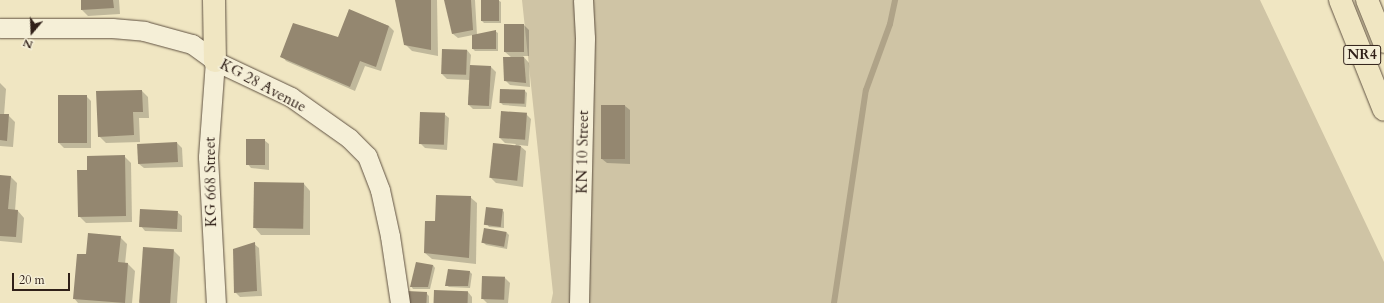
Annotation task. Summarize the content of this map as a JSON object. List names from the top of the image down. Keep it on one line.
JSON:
{"streets":{"main road":["NR4"],"street":["KG 28 Avenue","KN 10 Street","KG 668 Street"]},"crossings":[["KG 28 Avenue","KG 668 Street"]],"scale_bar":"20 m","north":"bottom"}
